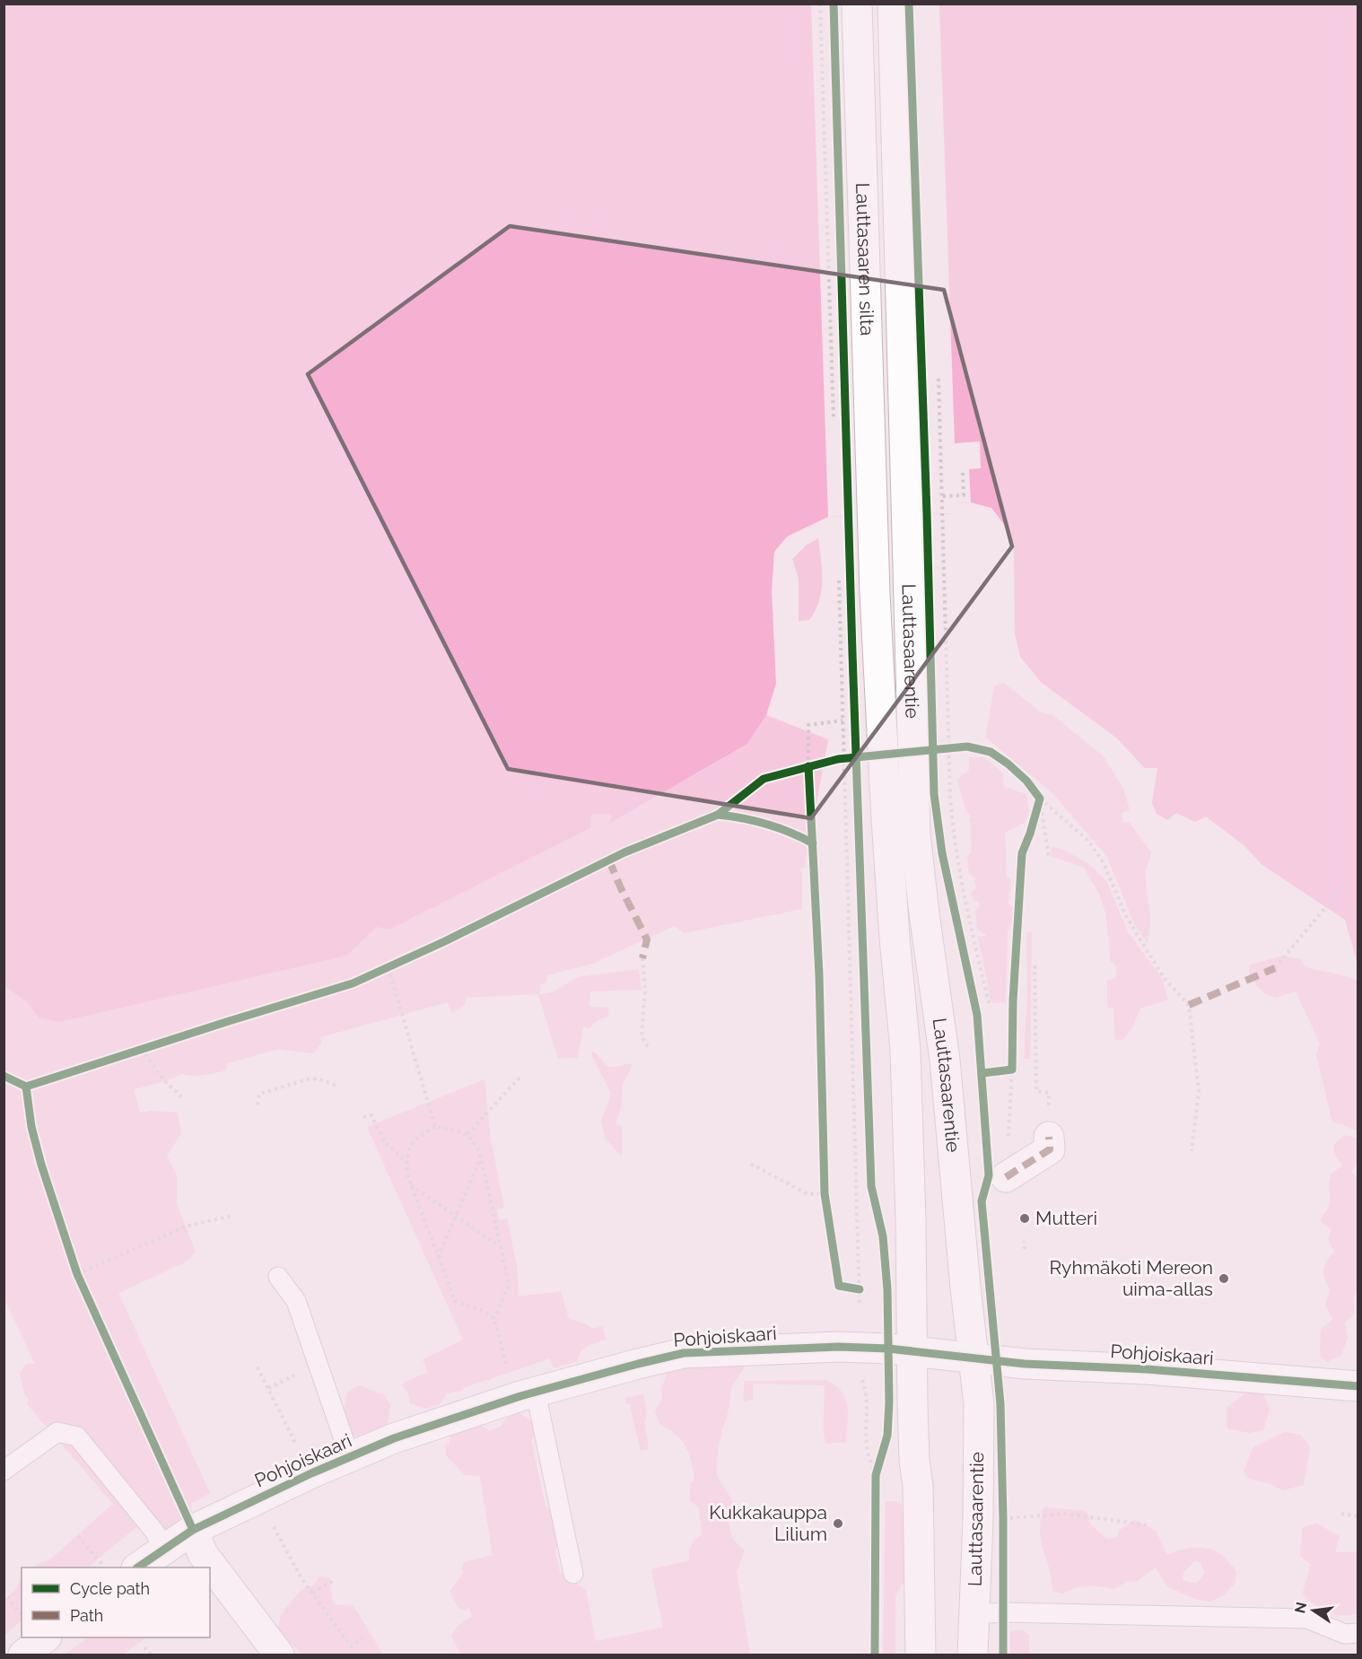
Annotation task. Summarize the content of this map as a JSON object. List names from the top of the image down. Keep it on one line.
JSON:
{"streets":{"main road":["Lauttasaaren silta","Lauttasaarentie","Pohjoiskaari"]},"crossings":[["Lauttasaaren silta","Lauttasaarentie"],["Lauttasaarentie","Pohjoiskaari"]],"places":["Mutteri","Ryhmäkoti Mereon uima-allas","Kukkakauppa Lilium"],"legend":["Cycle path","Path"],"north":"left"}
